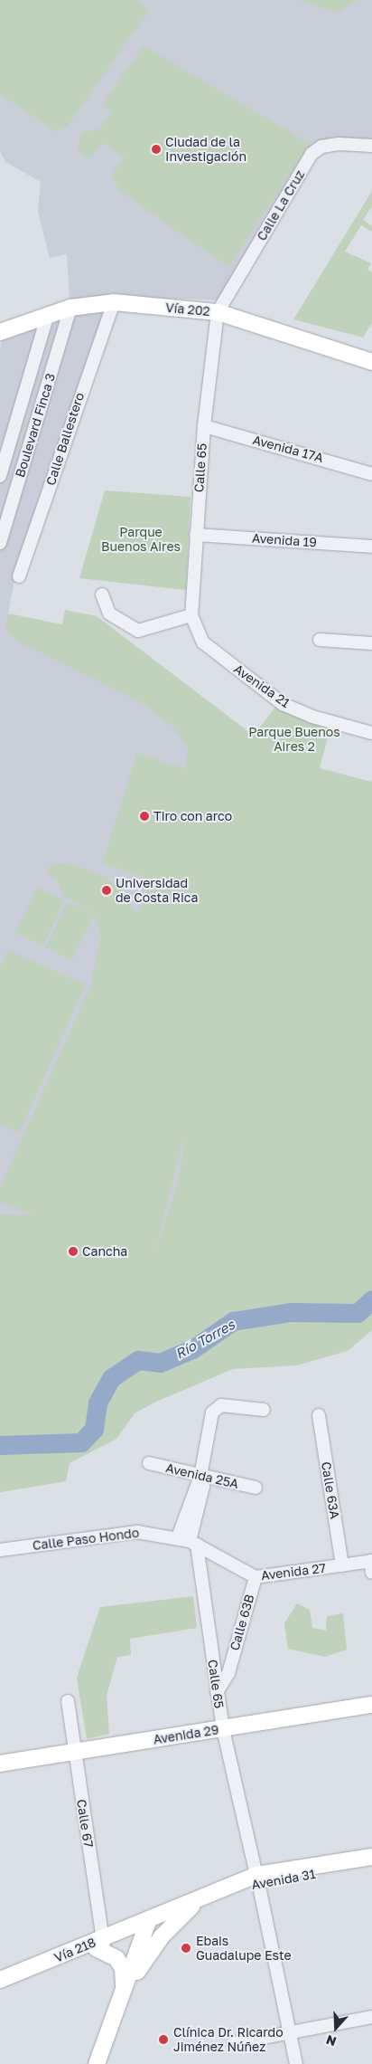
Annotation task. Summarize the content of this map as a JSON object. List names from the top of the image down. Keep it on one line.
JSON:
{"streets":{"main road":["Vía 202","Avenida 29","Avenida 31","Vía 218"],"street":["Calle La Cruz","Boulevard Finca 3","Calle Ballestero","Avenida 17A","Calle 65","Avenida 19","Avenida 21","Avenida 25A","Calle 63A","Calle Paso Hondo","Avenida 27","Calle 63B","Calle 67"]},"crossings":[["Calle La Cruz","Vía 202"],["Calle La Cruz","Calle 65"],["Vía 202","Boulevard Finca 3"],["Vía 202","Calle Ballestero"],["Vía 202","Calle 65"],["Avenida 17A","Calle 65"],["Calle 65","Avenida 19"],["Calle 65","Avenida 21"],["Calle 65","Avenida 25A"],["Calle 65","Calle Paso Hondo"],["Calle 65","Avenida 27"],["Calle 65","Calle 63B"],["Calle 65","Avenida 29"],["Calle 65","Avenida 31"],["Calle 63A","Avenida 27"],["Calle Paso Hondo","Avenida 27"],["Avenida 27","Calle 63B"],["Avenida 29","Calle 67"],["Calle 67","Vía 218"],["Avenida 31","Vía 218"]],"water":["Río Torres"],"parks":["Parque Buenos Aires","Parque Buenos Aires 2"],"places":["Ciudad de la Investigación","Tiro con arco","Universidad de Costa Rica","Cancha","Ebais Guadalupe Este","Clínica Dr. Ricardo Jiménez Núñez"],"north":"bottom"}
